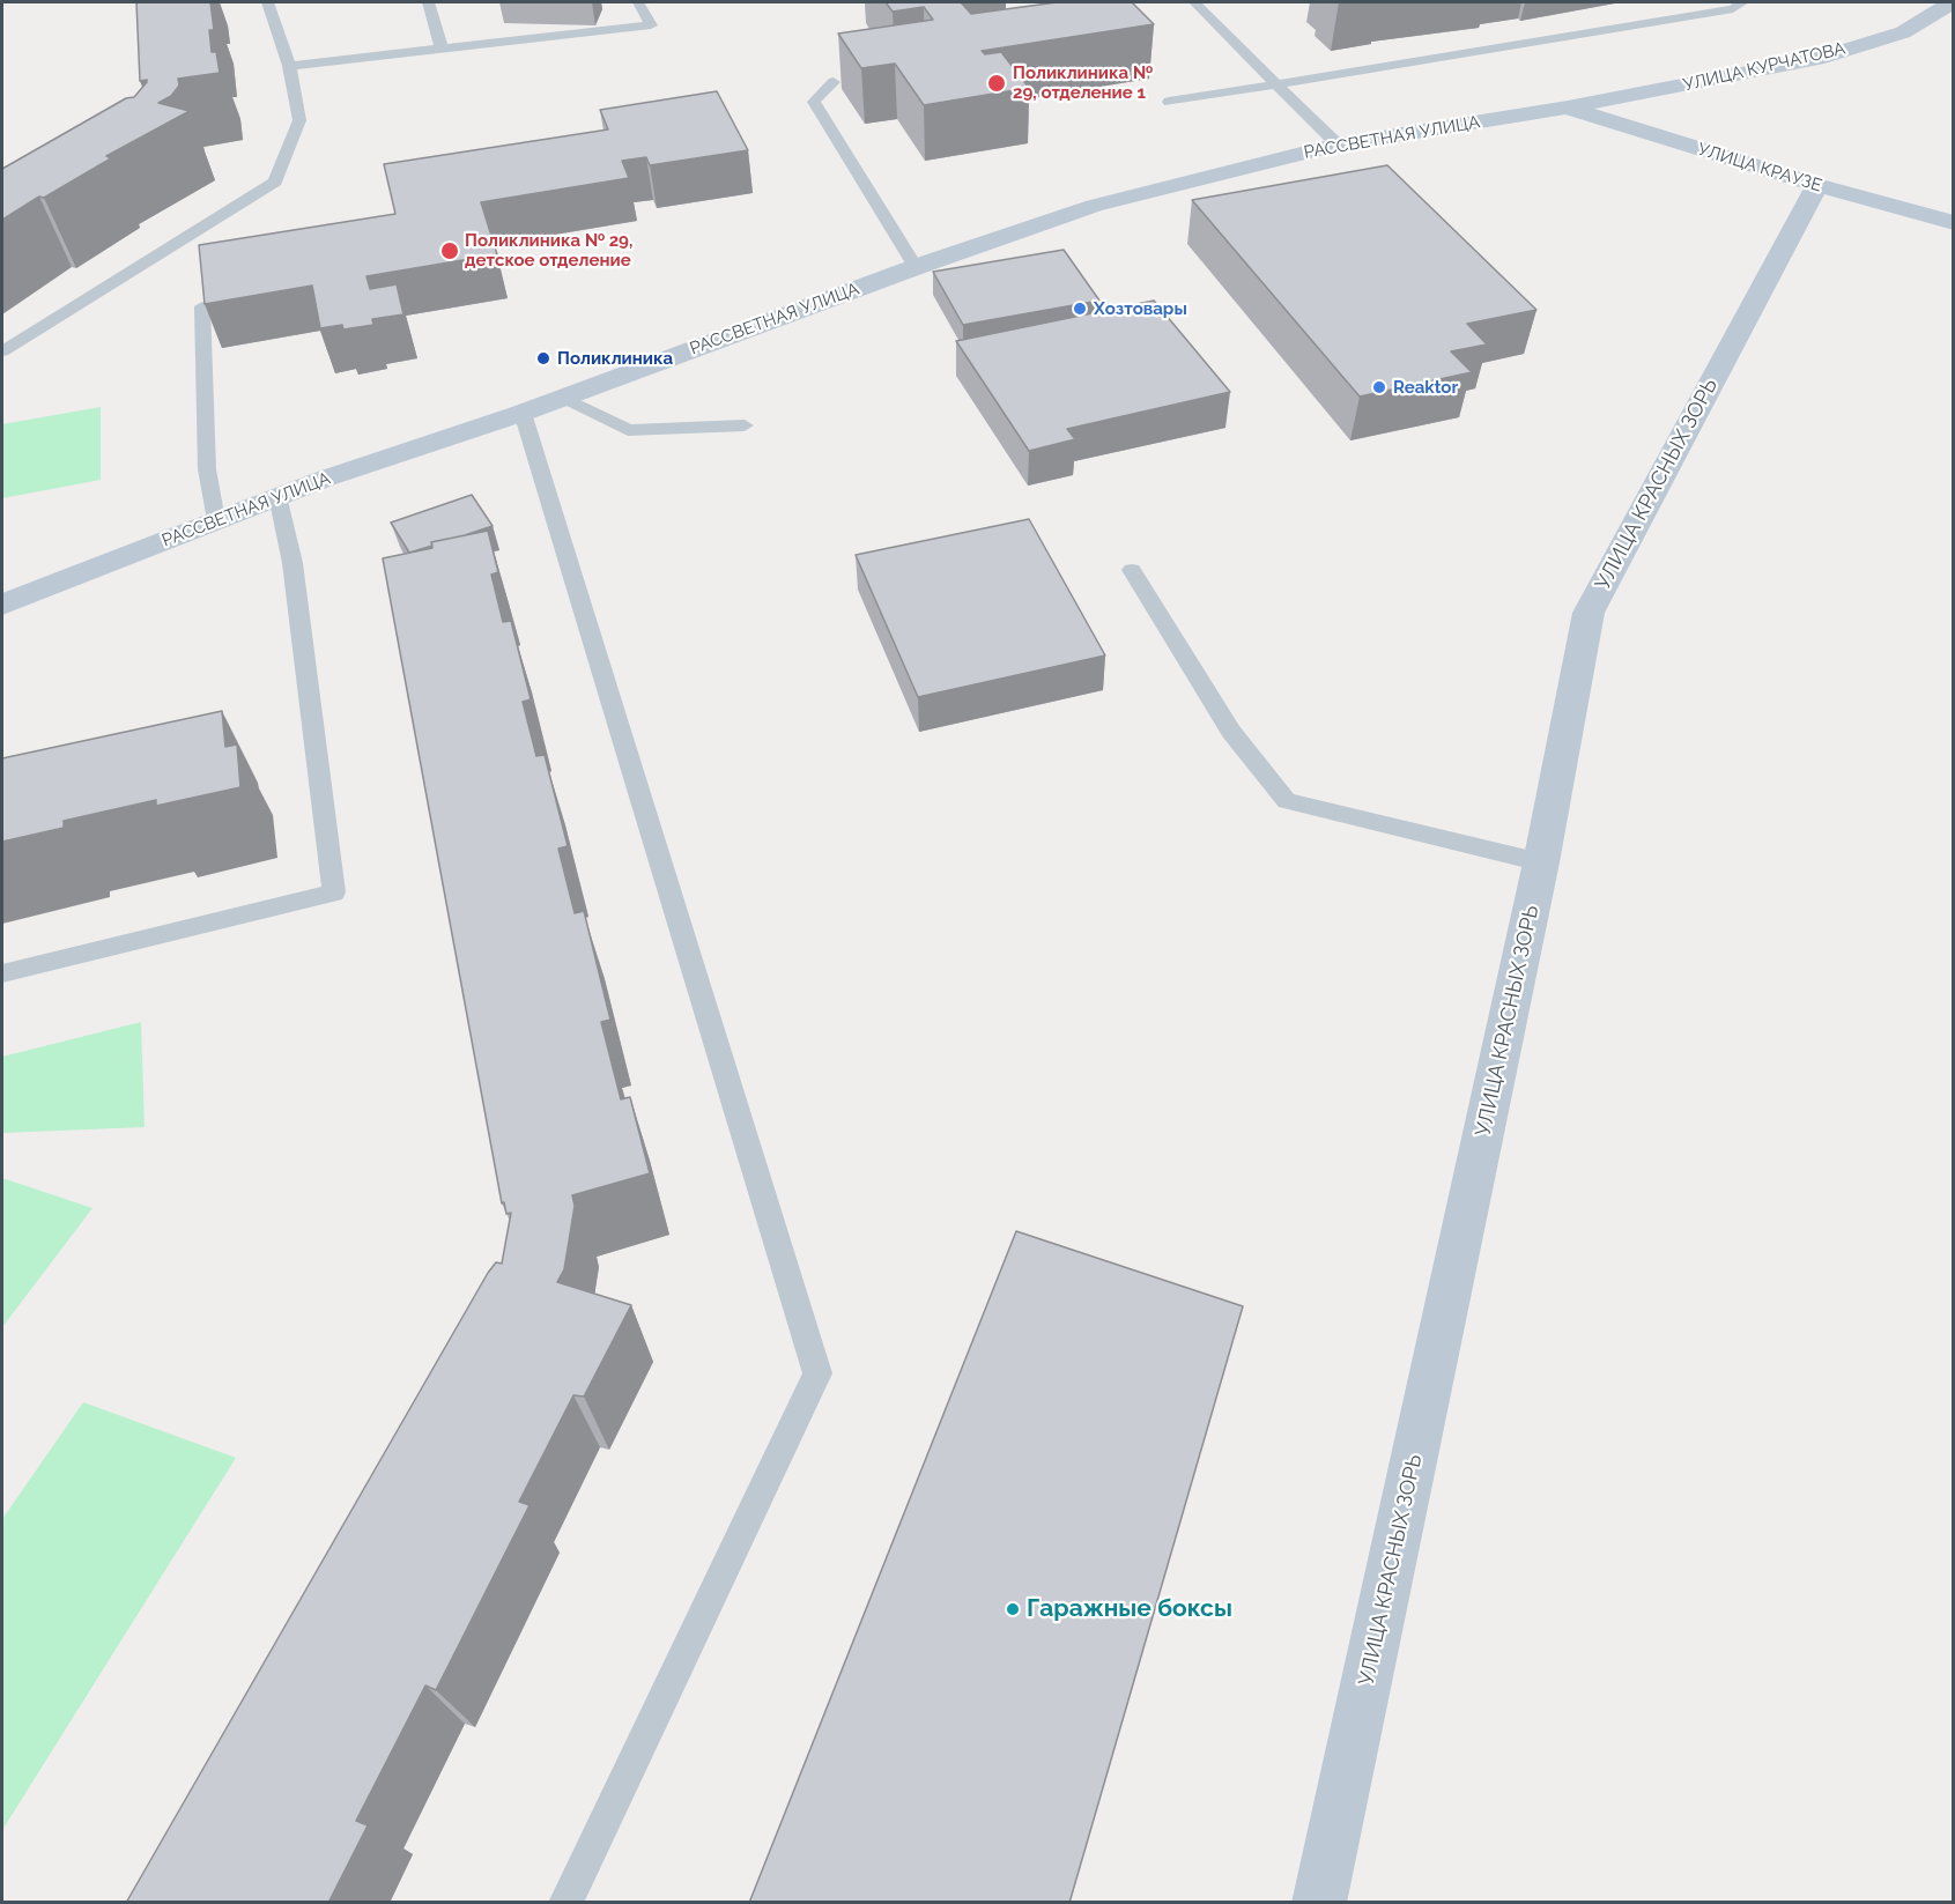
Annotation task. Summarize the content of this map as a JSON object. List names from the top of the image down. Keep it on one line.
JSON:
{"streets":{"main road":["УЛИЦА КУРЧАТОВА","РАССВЕТНАЯ УЛИЦА","УЛИЦА КРАУЗЕ","УЛИЦА КРАСНЫХ ЗОРЬ"]},"crossings":[["УЛИЦА КУРЧАТОВА","РАССВЕТНАЯ УЛИЦА"],["УЛИЦА КУРЧАТОВА","УЛИЦА КРАУЗЕ"],["РАССВЕТНАЯ УЛИЦА","УЛИЦА КРАУЗЕ"],["УЛИЦА КРАУЗЕ","УЛИЦА КРАСНЫХ ЗОРЬ"]],"places":["Поликлиника № 29, отделение 1","Поликлиника № 29, детское отделение","Хозтовары","Поликлиника","Reaktor","Гаражные боксы"]}
